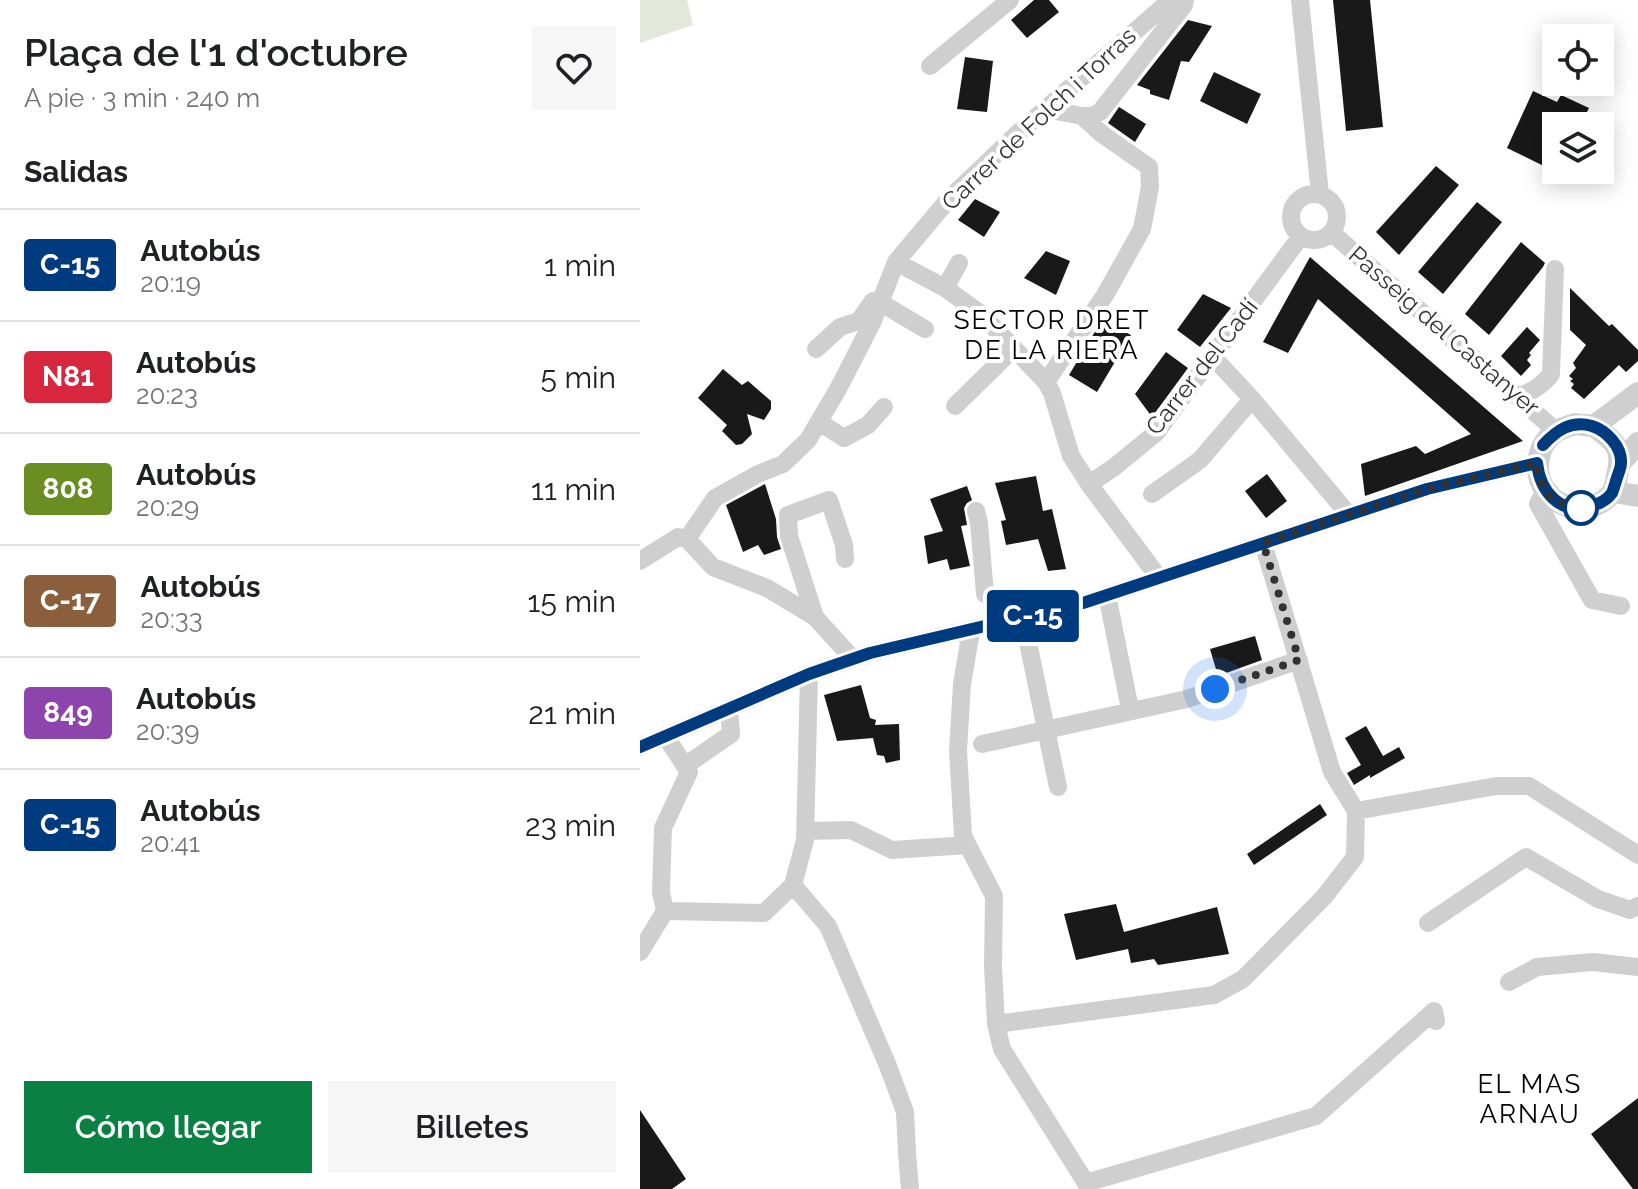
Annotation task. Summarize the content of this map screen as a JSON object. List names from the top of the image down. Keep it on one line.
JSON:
{"streets":{"street":["Carrer de Folch i Torras","Passeig del Castanyer","Carrer del Cadí"]},"crossings":[["Passeig del Castanyer","Carrer del Cadí"]],"districts":["SECTOR DRET DE LA RIERA","EL MAS ARNAU"],"lines":["bus line C-15"],"page":{"heading":[["Plaça de l'1 d'octubre","A pie · 3 min · 240 m"],"Salidas"],"on_map":"C-15","list":[{"mark":"C-15","name":"Autobús","note":"20:19","value":"1 min"},{"mark":"N81","name":"Autobús","note":"20:23","value":"5 min"},{"mark":"808","name":"Autobús","note":"20:29","value":"11 min"},{"mark":"C-17","name":"Autobús","note":"20:33","value":"15 min"},{"mark":"849","name":"Autobús","note":"20:39","value":"21 min"},{"mark":"C-15","name":"Autobús","note":"20:41","value":"23 min"}],"buttons":["Cómo llegar","Billetes"]}}
